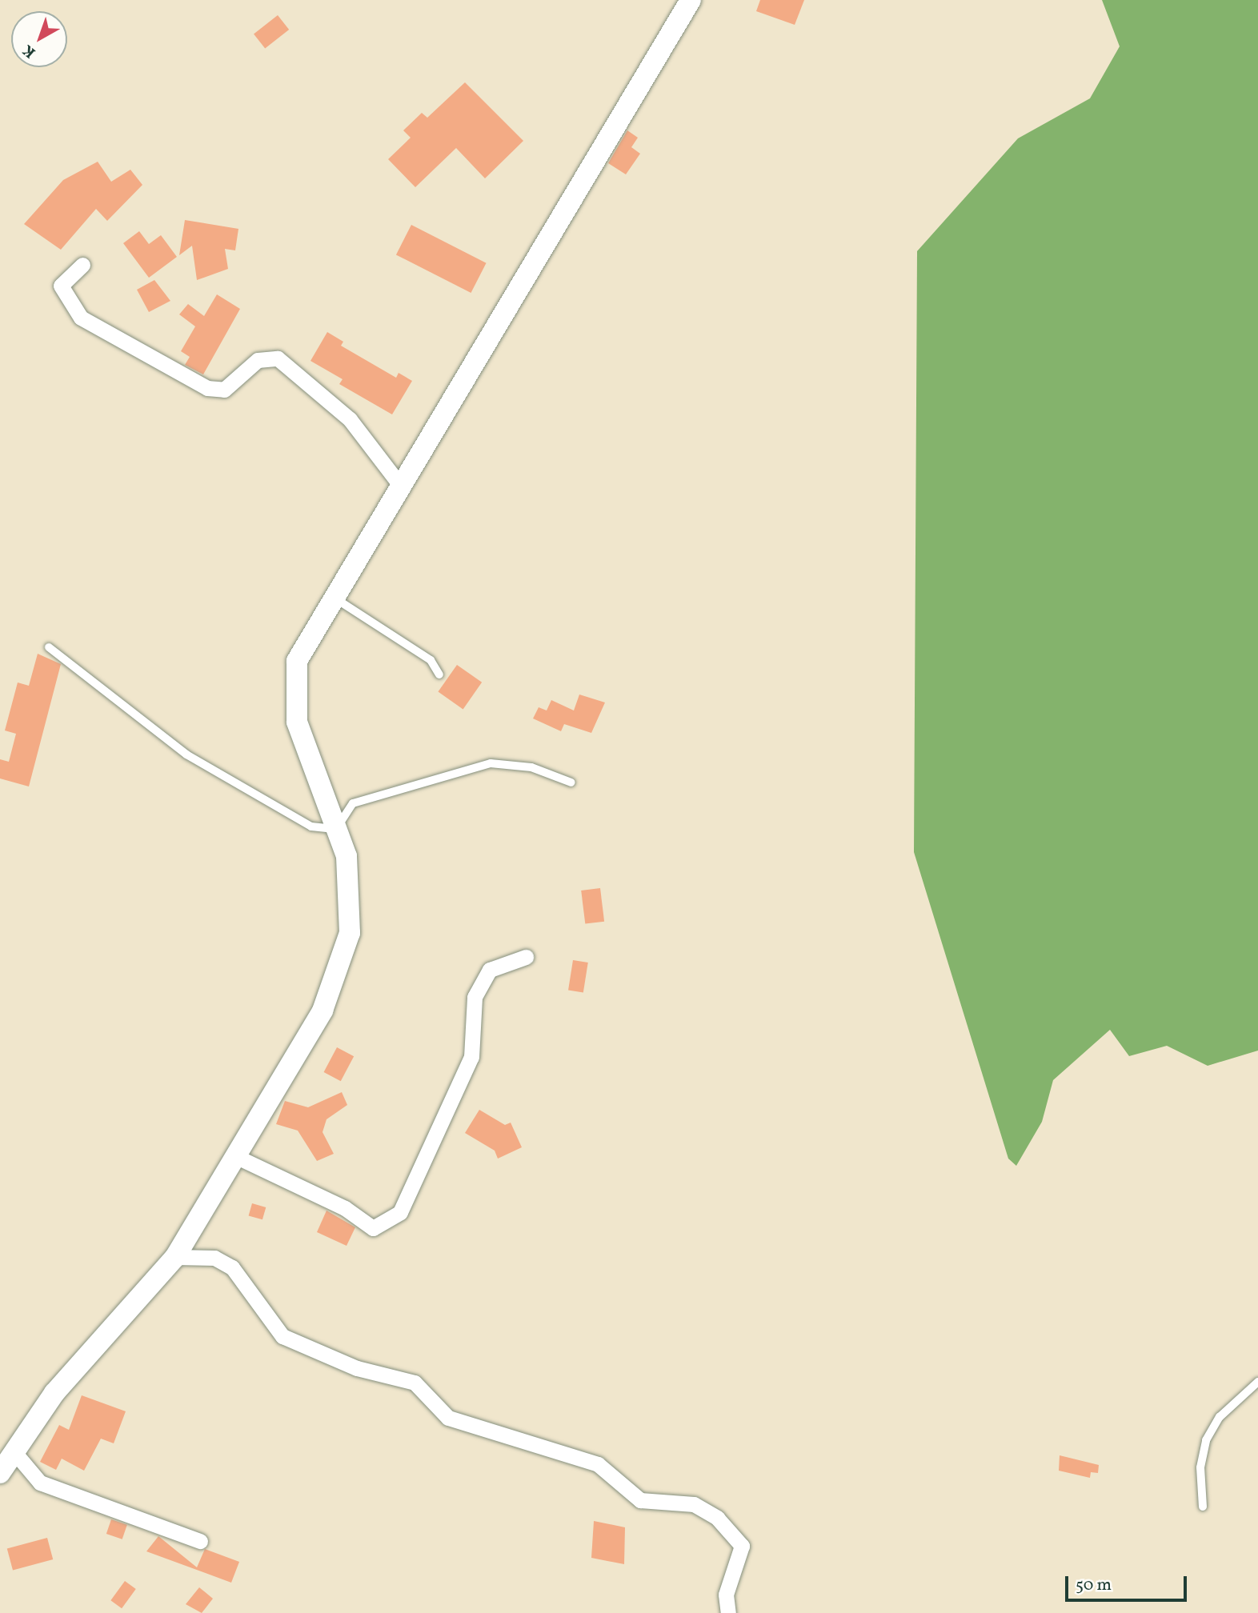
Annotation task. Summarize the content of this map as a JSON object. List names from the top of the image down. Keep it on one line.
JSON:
{"scale_bar":"50 m","north":"bottom left"}
